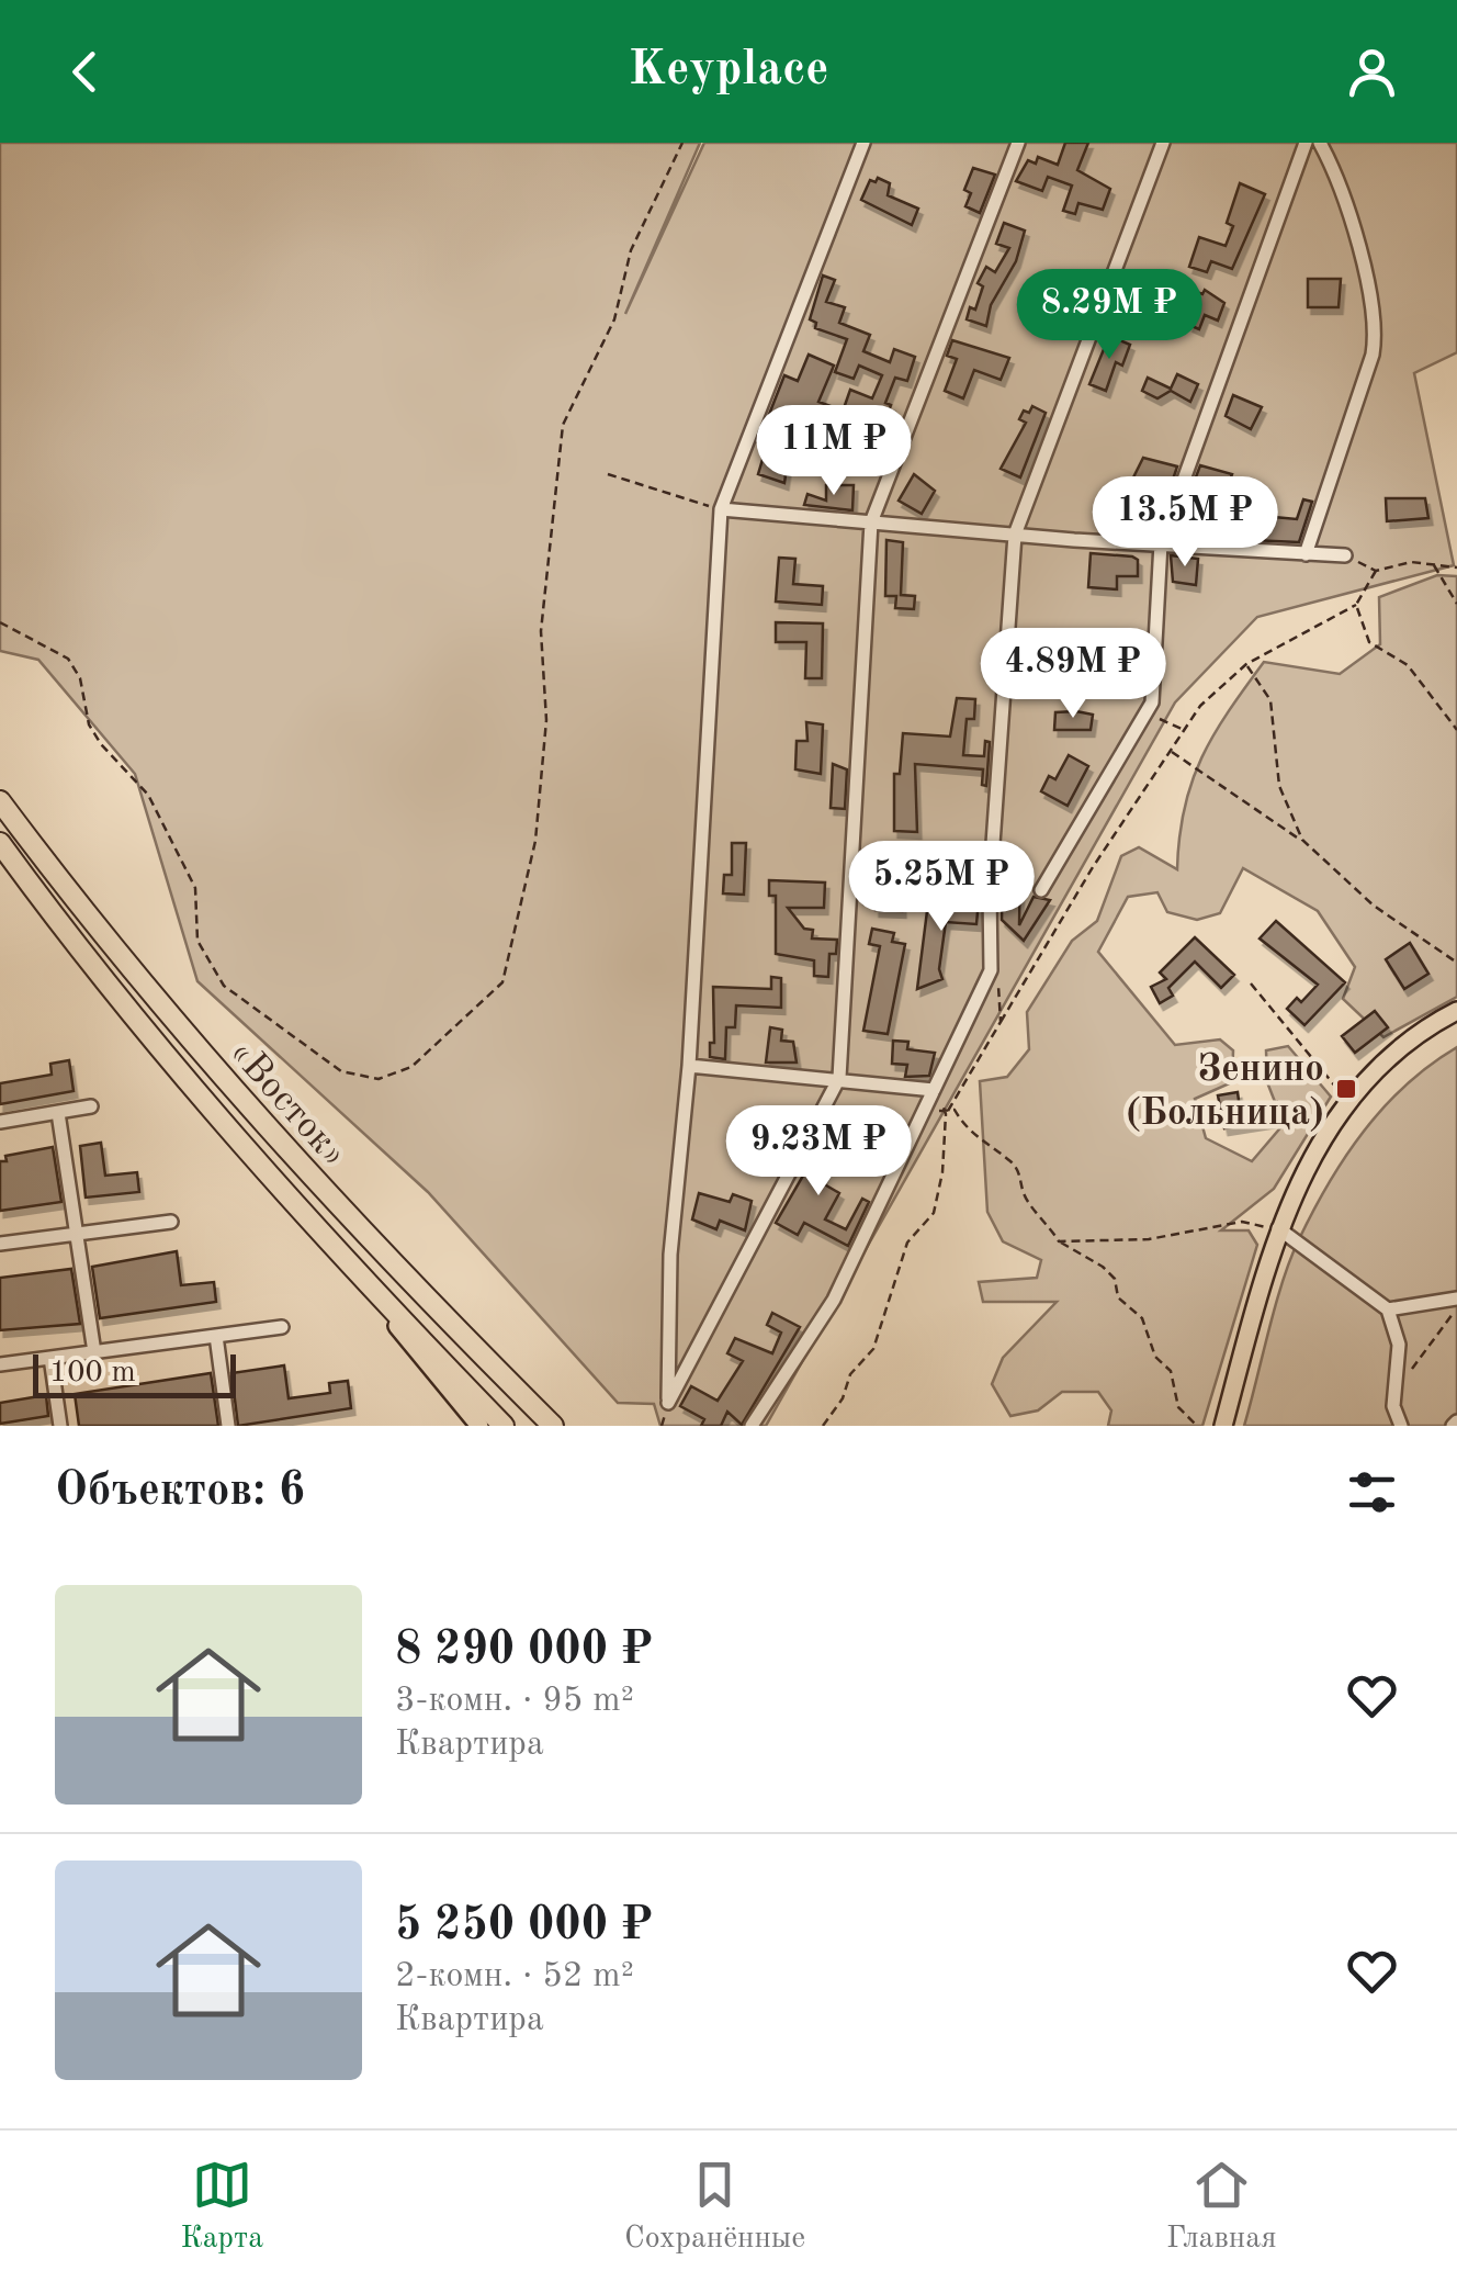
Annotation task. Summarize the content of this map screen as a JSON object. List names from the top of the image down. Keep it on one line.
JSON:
{"streets":{"highway":["«Восток»"]},"places":{"transit":["Зенино (Больница)"]},"scale_bar":"100 m","page":{"header":"Keyplace","price":["8.29M ₽","11M ₽","13.5M ₽","4.89M ₽","5.25M ₽","9.23M ₽"],"scale":"100 m","heading":"Объектов: 6","list":[{"name":"8 290 000 ₽","note":"3-комн. · 95 m² · Квартира"},{"name":"5 250 000 ₽","note":"2-комн. · 52 m² · Квартира"}],"tabs":["Карта","Сохранённые","Главная"]}}
